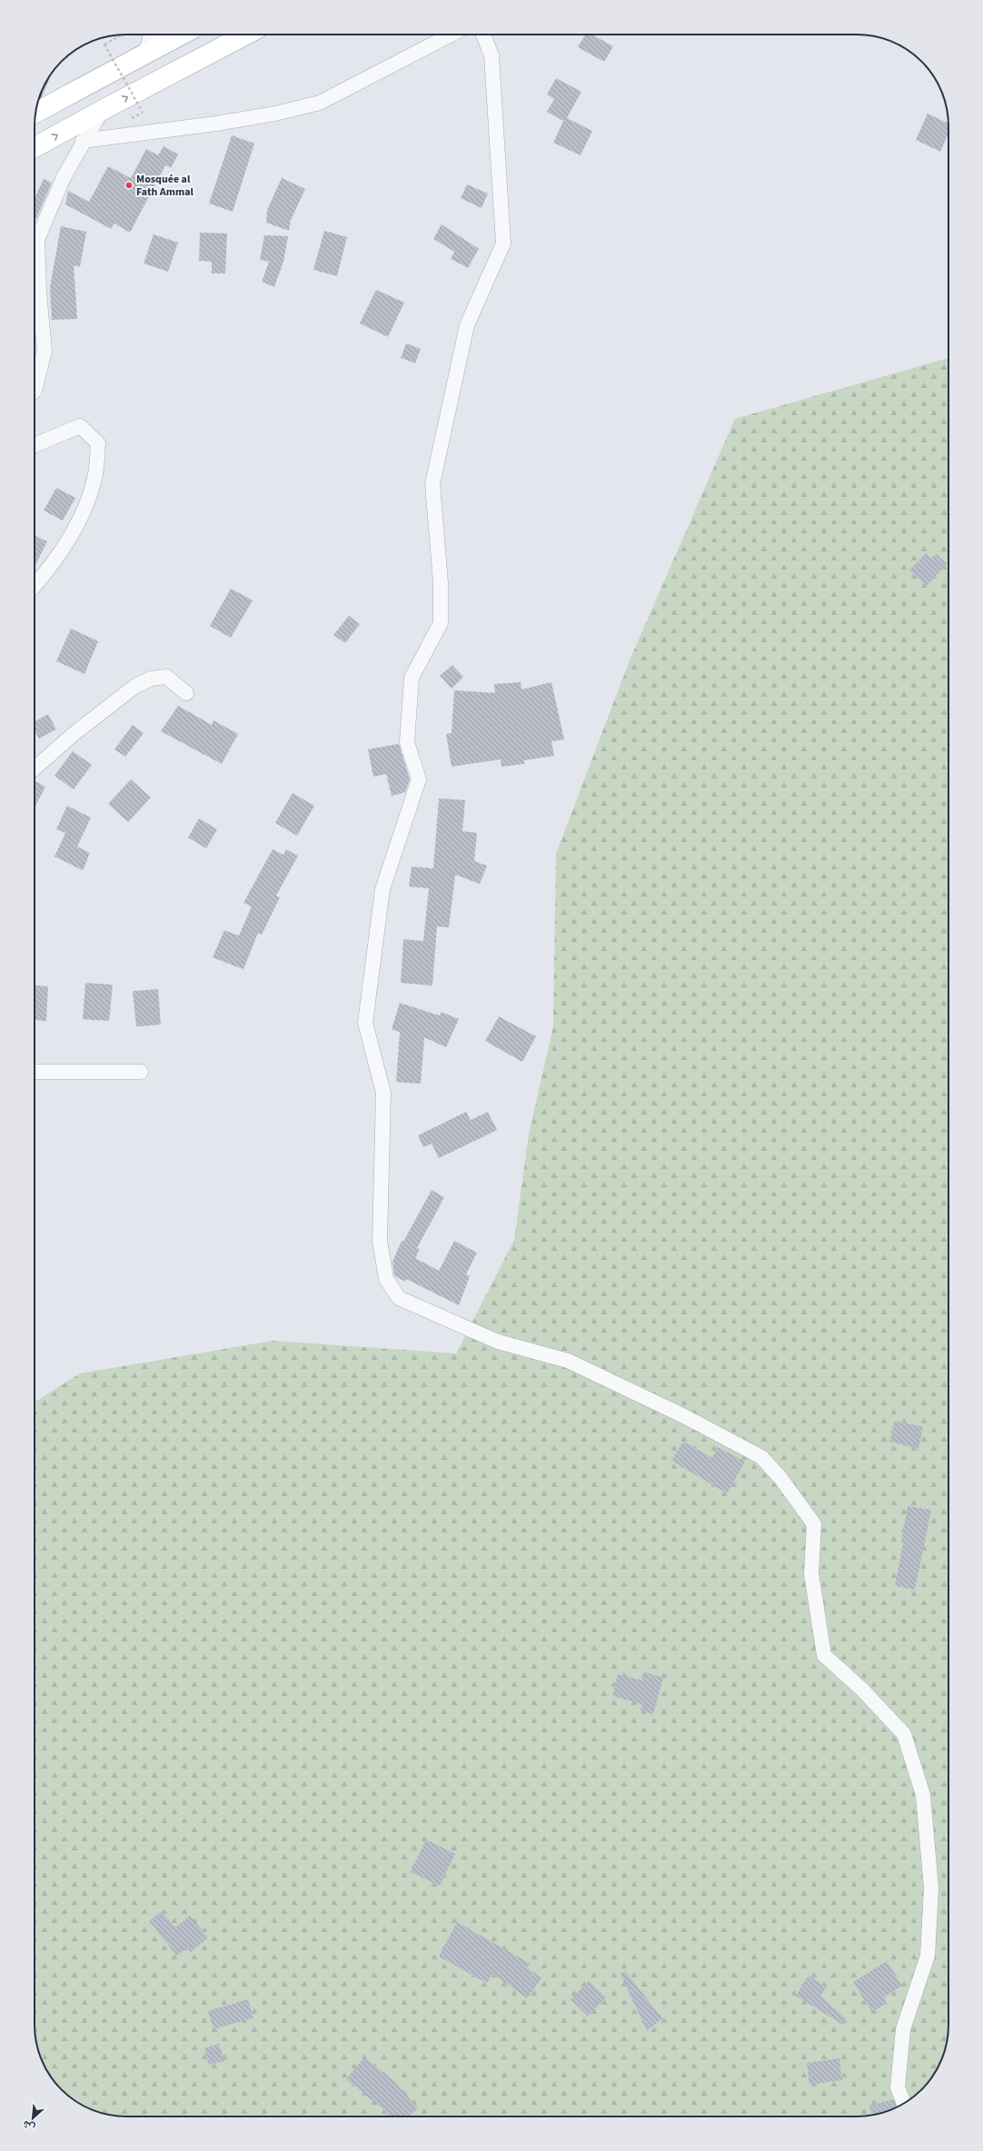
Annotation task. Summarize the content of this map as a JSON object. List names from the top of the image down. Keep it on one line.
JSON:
{"places":["Mosquée al Fath Ammal"],"north":"bottom left"}
